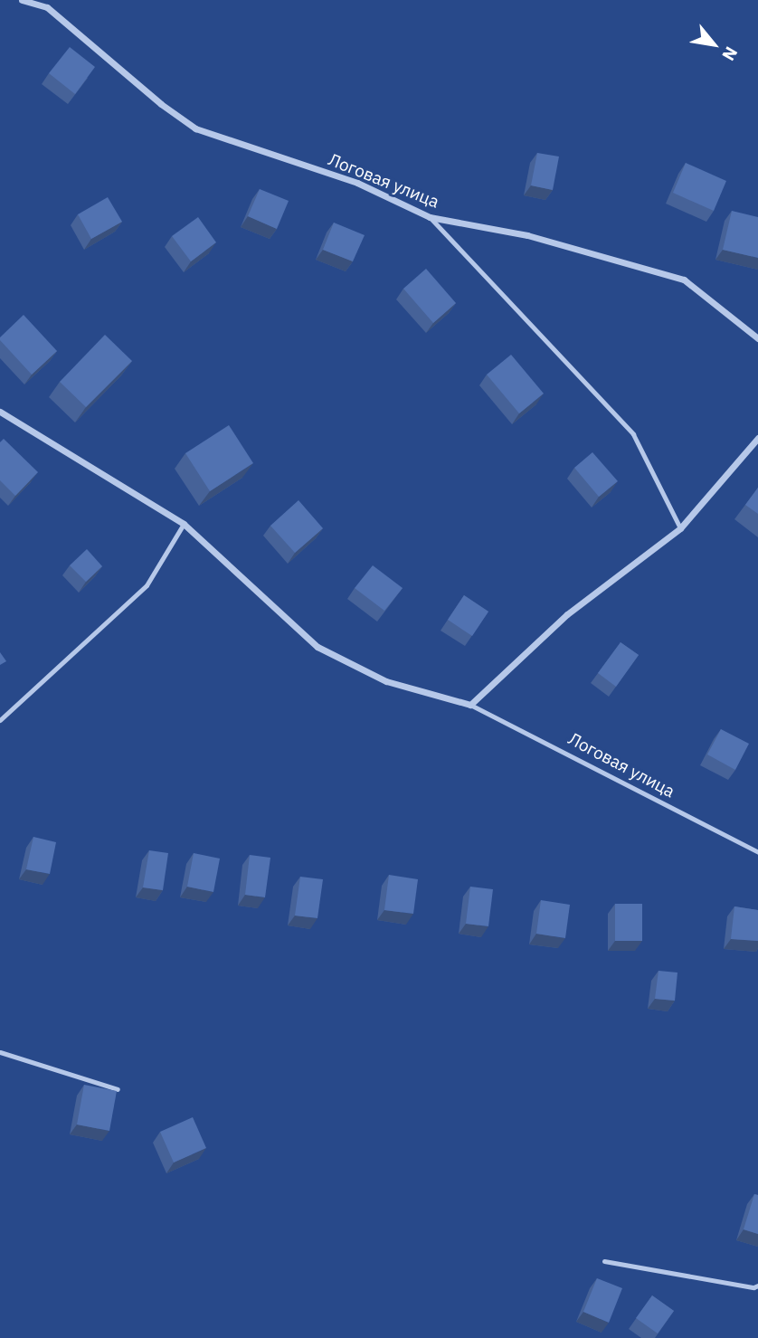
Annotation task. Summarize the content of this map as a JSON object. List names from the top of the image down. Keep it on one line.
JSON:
{"streets":{"street":["Логовая улица"]},"north":"bottom right"}
